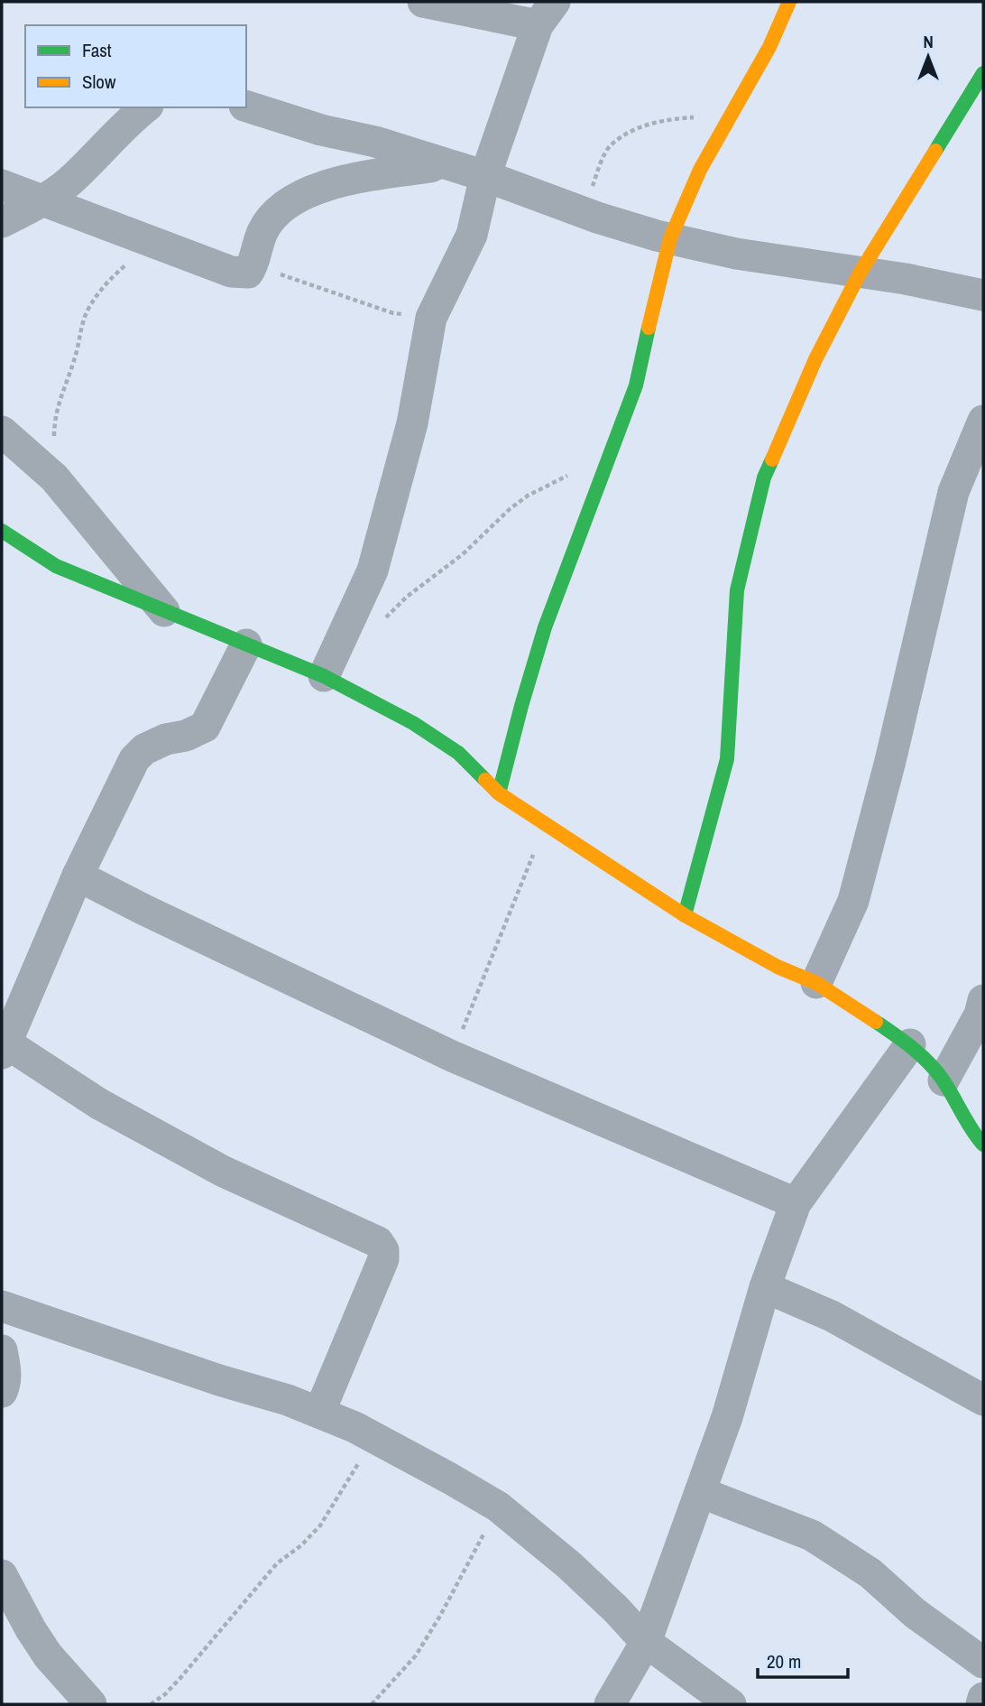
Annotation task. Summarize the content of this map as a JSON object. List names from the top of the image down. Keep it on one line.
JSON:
{"legend":["Fast","Slow"],"scale_bar":"20 m","north":"top"}
